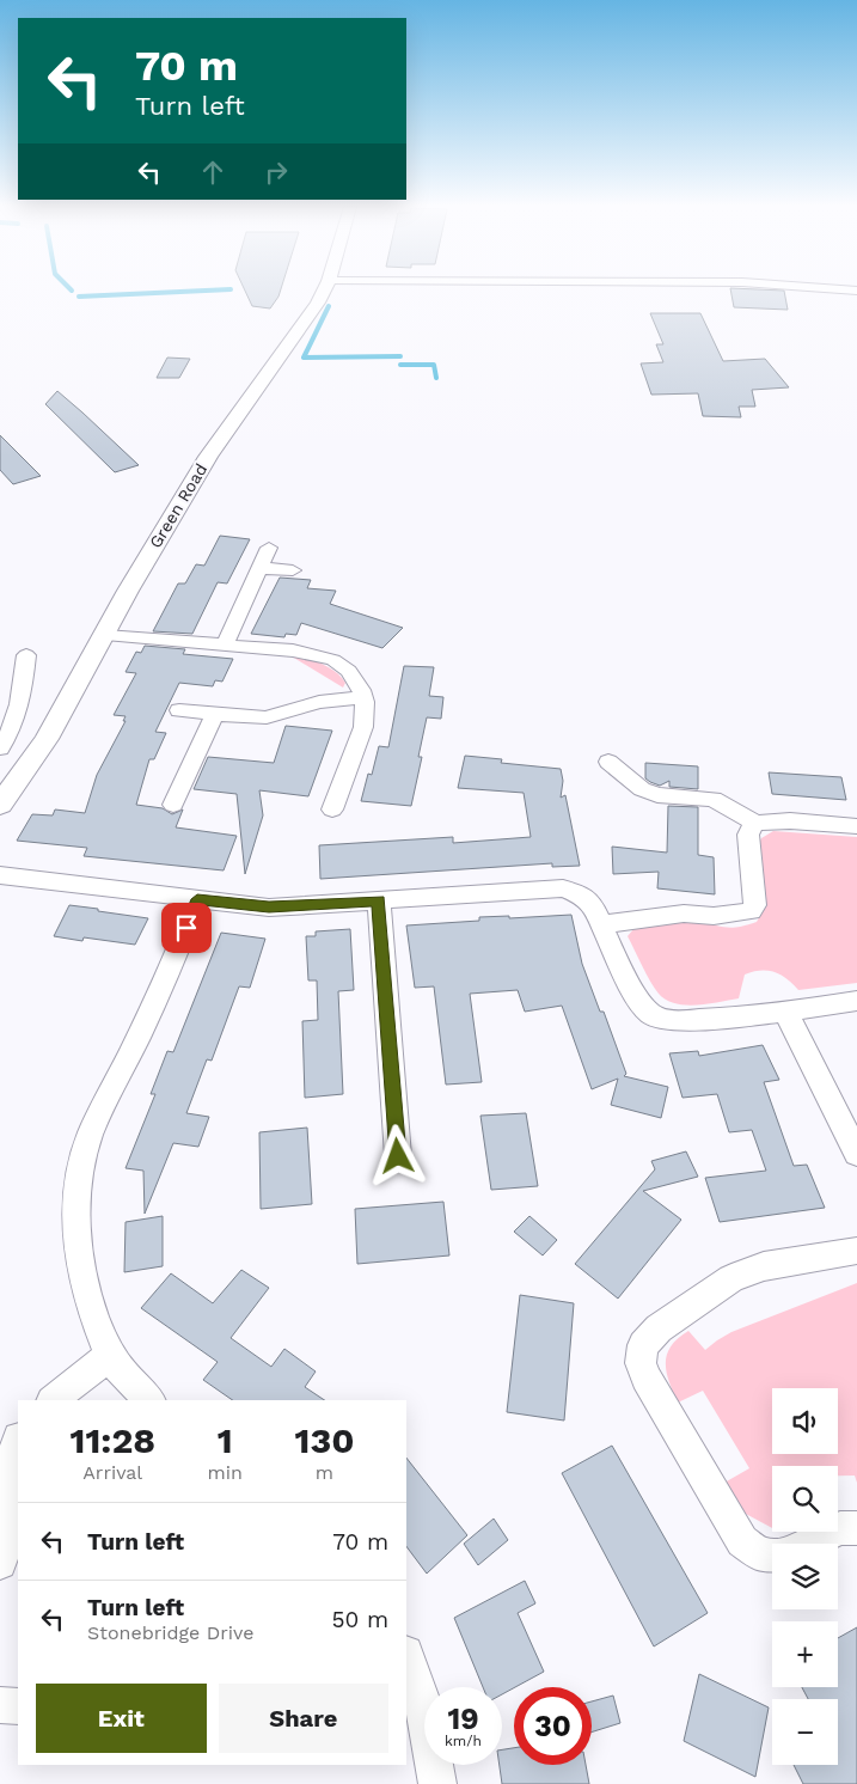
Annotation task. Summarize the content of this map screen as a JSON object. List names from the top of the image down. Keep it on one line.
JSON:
{"streets":{"street":["Green Road"]},"page":{"turn":["70 m","Turn left"],"map_buttons":["+","−"],"eta":["11:28","Arrival","1","min","130","m"],"list":[{"name":"Turn left","value":"70 m"},{"name":"Turn left","note":"Stonebridge Drive","value":"50 m"}],"buttons":["Exit","Share"],"speed":"19 km/h","limit":"30"}}
